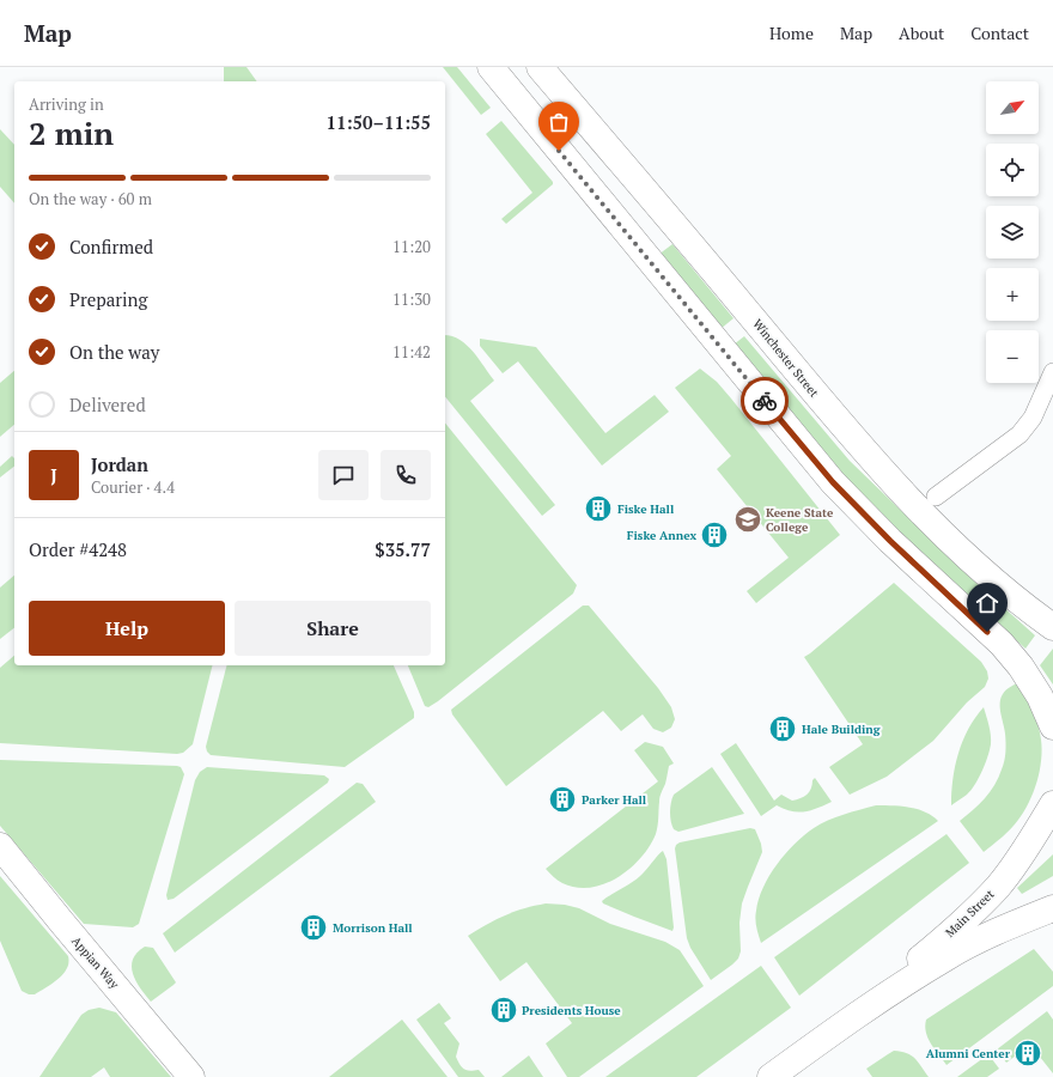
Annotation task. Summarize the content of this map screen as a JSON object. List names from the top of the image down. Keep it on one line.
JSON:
{"streets":{"street":["Winchester Street","Main Street","Appian Way"]},"places":{"building":["Fiske Hall","Fiske Annex","Hale Building","Parker Hall","Morrison Hall","Presidents House","Alumni Center"],"school or university":["Keene State College"]},"north":"top right","page":{"header":"Map","nav":["Home","Map","About","Contact"],"map_buttons":["+","−"],"heading":["2 min","Arriving in","11:50–11:55"],"panel":["Jordan","Courier · 4.4","Order #4248","$35.77"],"bar":"On the way · 60 m","list":[["Confirmed","11:20"],["Preparing","11:30"],["On the way","11:42"],"Delivered"],"round":"J","buttons":["Help","Share"]}}
